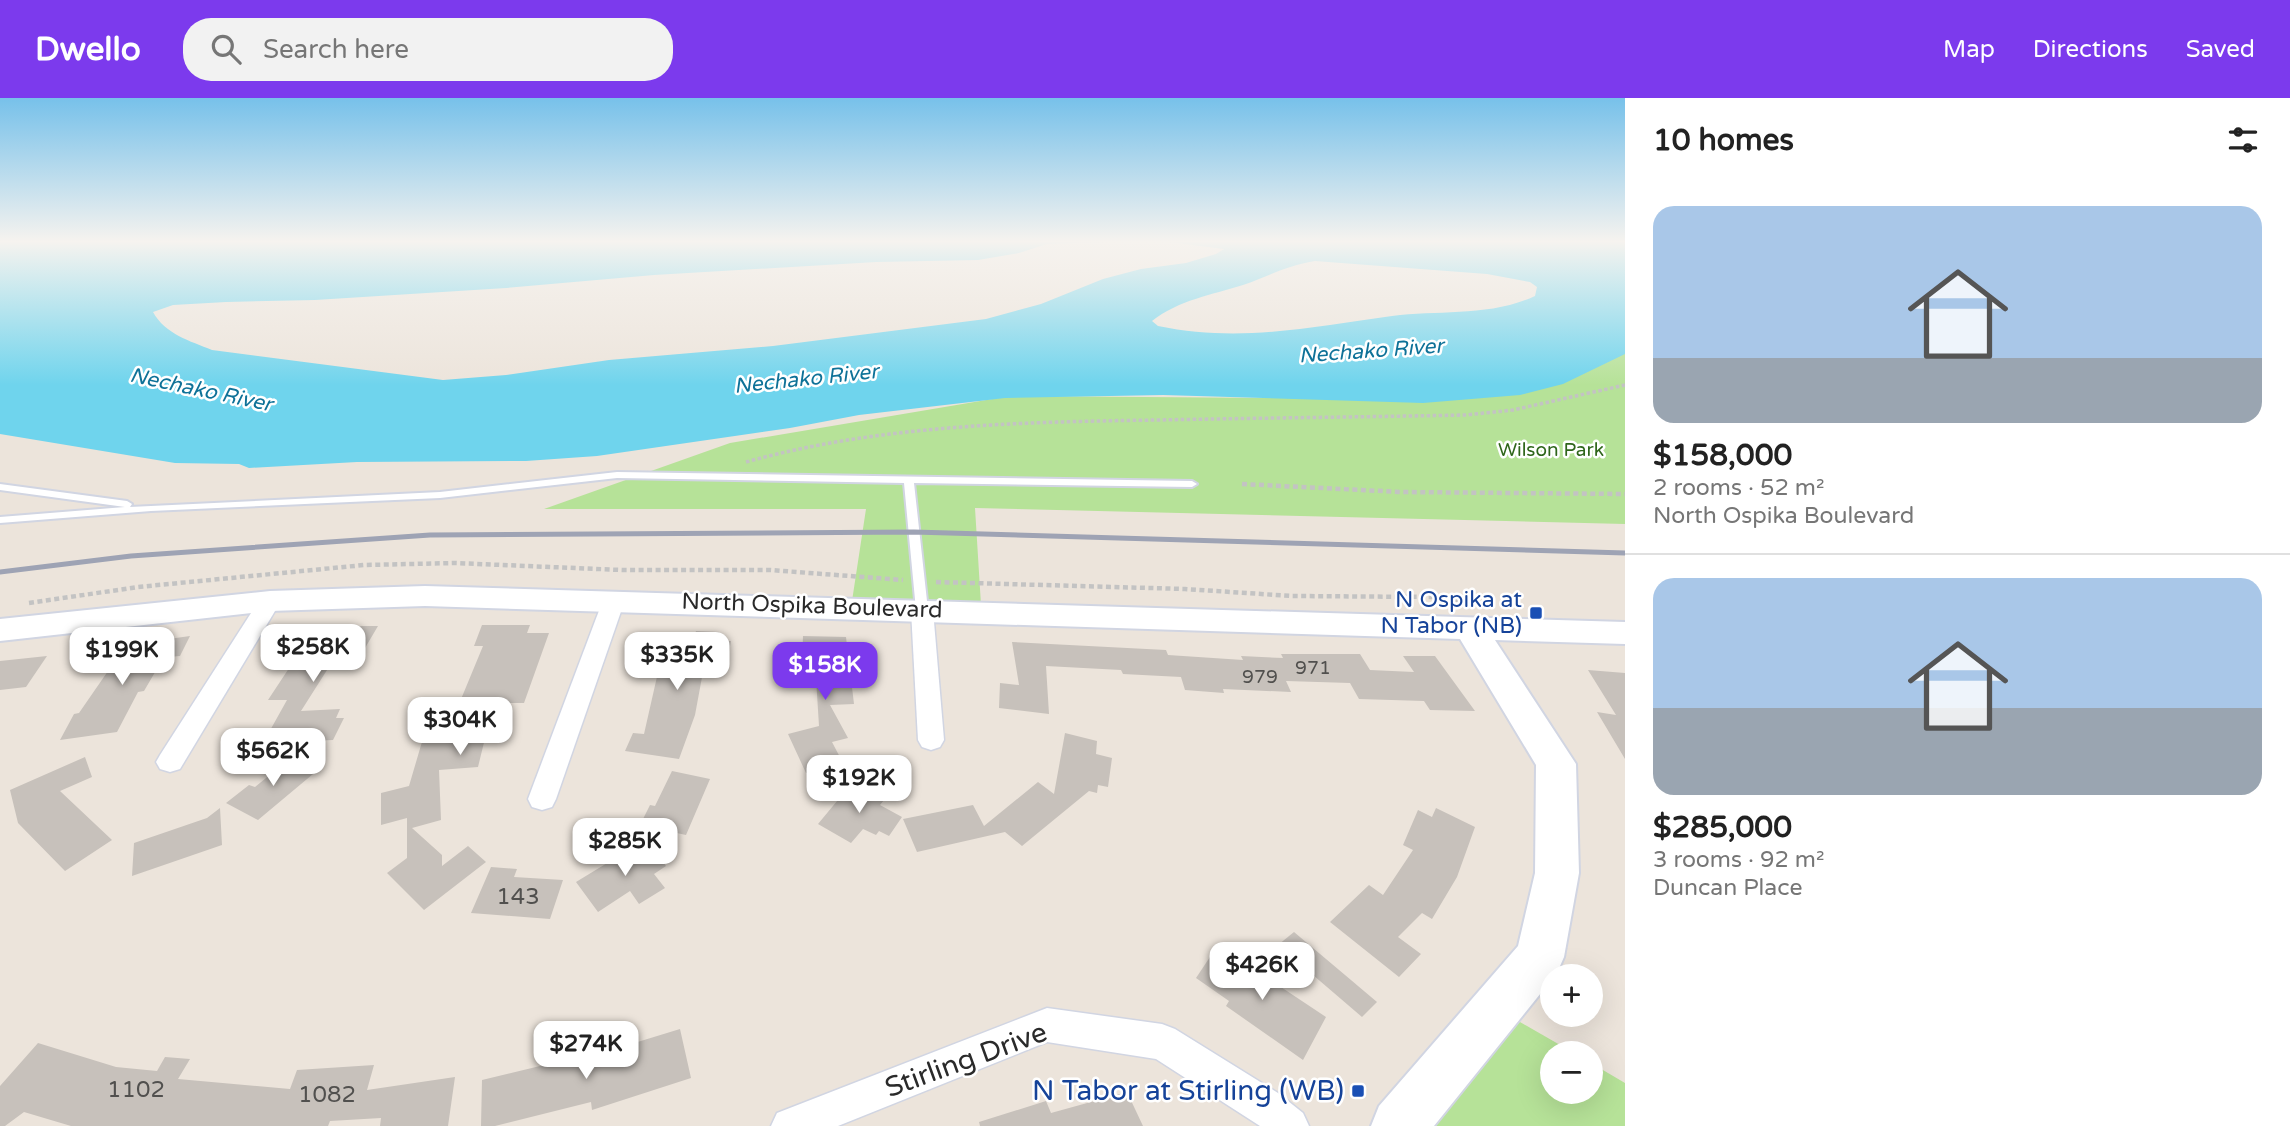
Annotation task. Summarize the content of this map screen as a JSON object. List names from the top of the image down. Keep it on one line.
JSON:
{"streets":{"street":["North Ospika Boulevard","Stirling Drive"]},"water":["Nechako River"],"parks":["Wilson Park"],"places":{"transit":["N Ospika at N Tabor (NB)","N Tabor at Stirling (WB)"]},"house_numbers":["971","979","143","1102","1082"],"page":{"header":"Dwello","search":"Search here","nav":["Map","Directions","Saved"],"heading":"10 homes","list":[{"name":"$158,000","note":"2 rooms · 52 m² · North Ospika Boulevard"},{"name":"$285,000","note":"3 rooms · 92 m² · Duncan Place"}],"price":["$258K","$199K","$335K","$158K","$304K","$562K","$192K","$285K","$426K","$274K"],"map_buttons":["+","−"]}}
